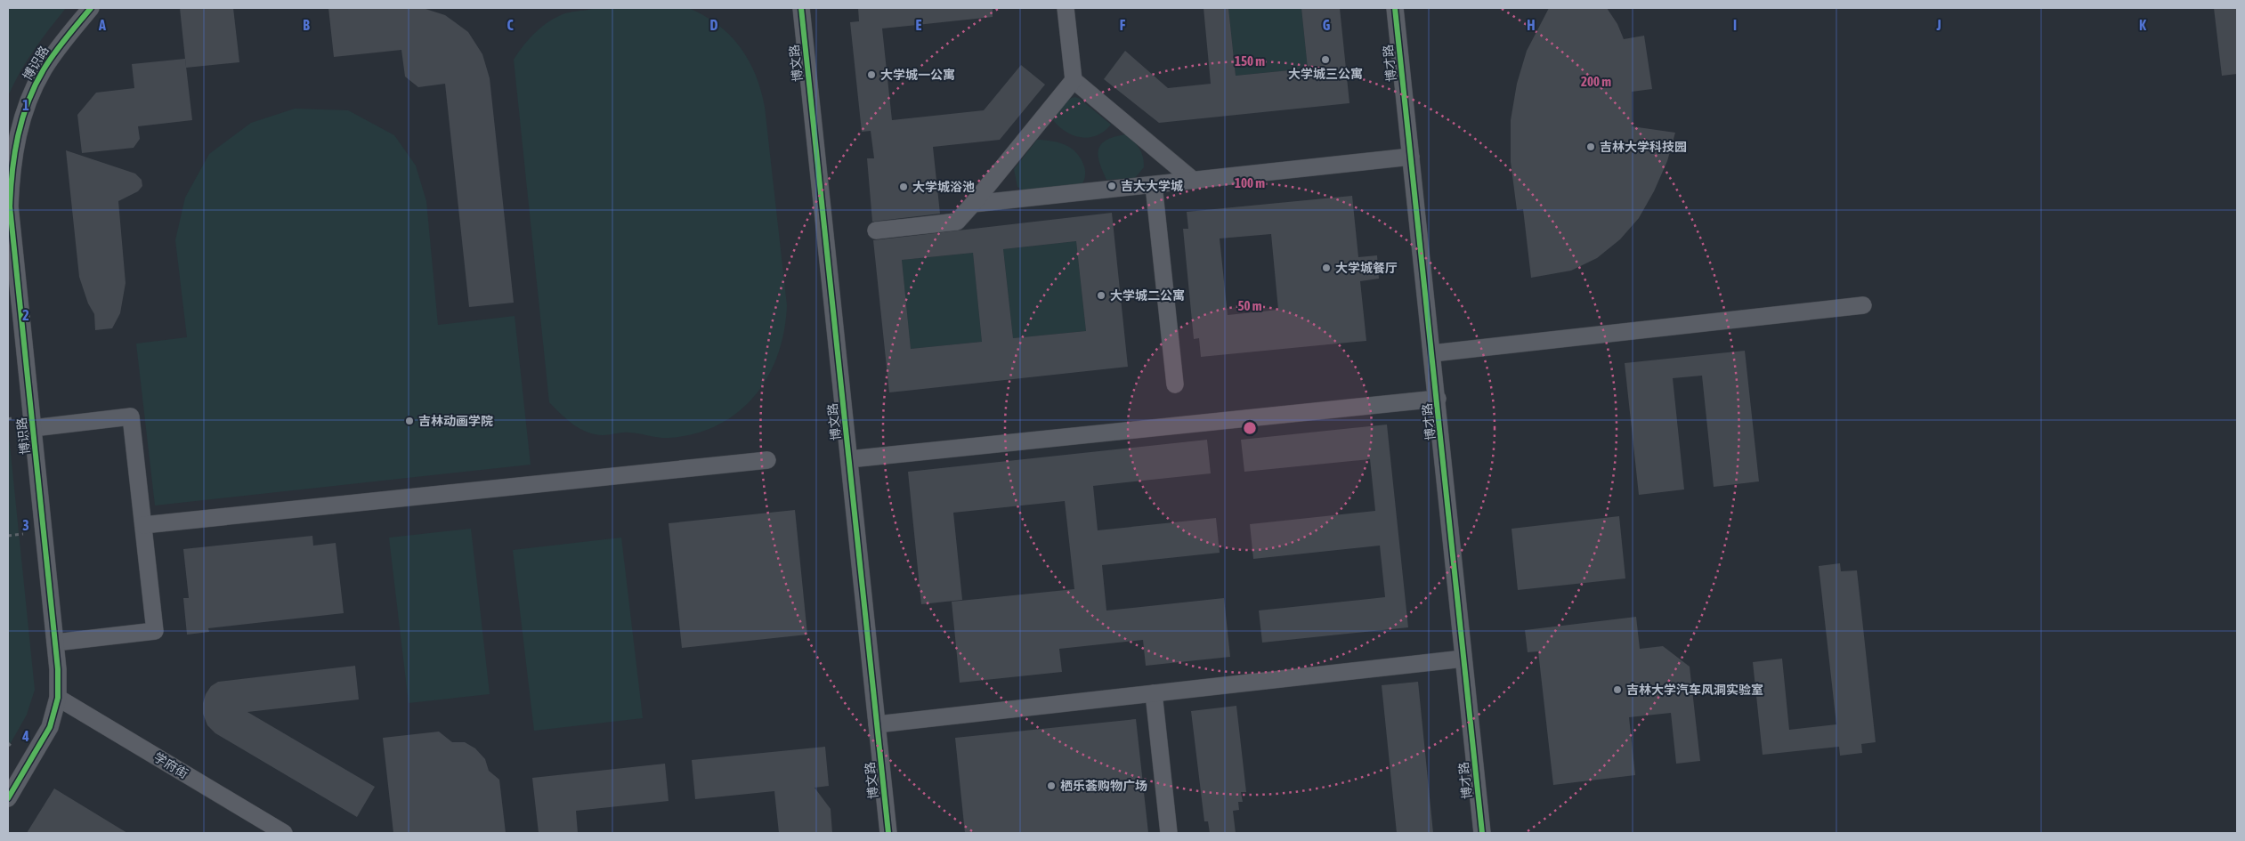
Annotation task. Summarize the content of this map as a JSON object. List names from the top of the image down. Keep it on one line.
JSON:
{"streets":{"street":["博识路","博文路","博才路","学府街"]},"crossings":[["博识路","学府街"]],"places":["大学城三公寓","大学城一公寓","吉林大学科技园","吉大大学城","大学城浴池","大学城餐厅","大学城二公寓","吉林动画学院","吉林大学汽车风洞实验室","栖乐荟购物广场"],"grid":{"columns":["A","B","C","D","E","F","G","H","I","J","K"],"rows":["1","2","3","4"]},"rings":["150 m","200 m","100 m","50 m"]}
